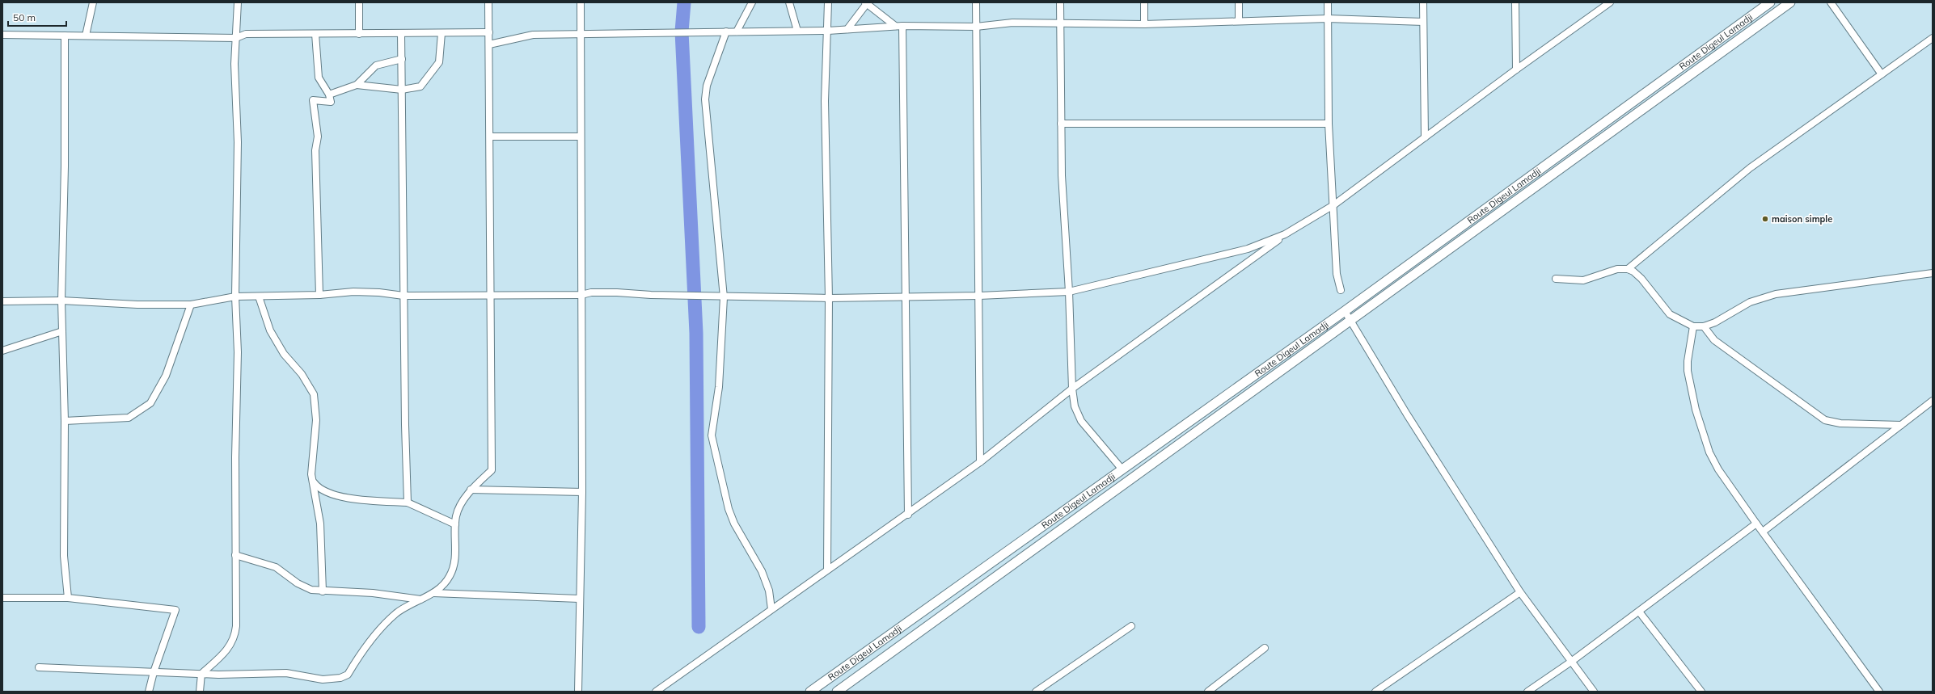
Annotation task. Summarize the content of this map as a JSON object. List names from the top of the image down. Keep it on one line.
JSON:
{"streets":{"main road":["Route Digeul Lamadji"]},"places":["maison simple"],"scale_bar":"50 m"}
